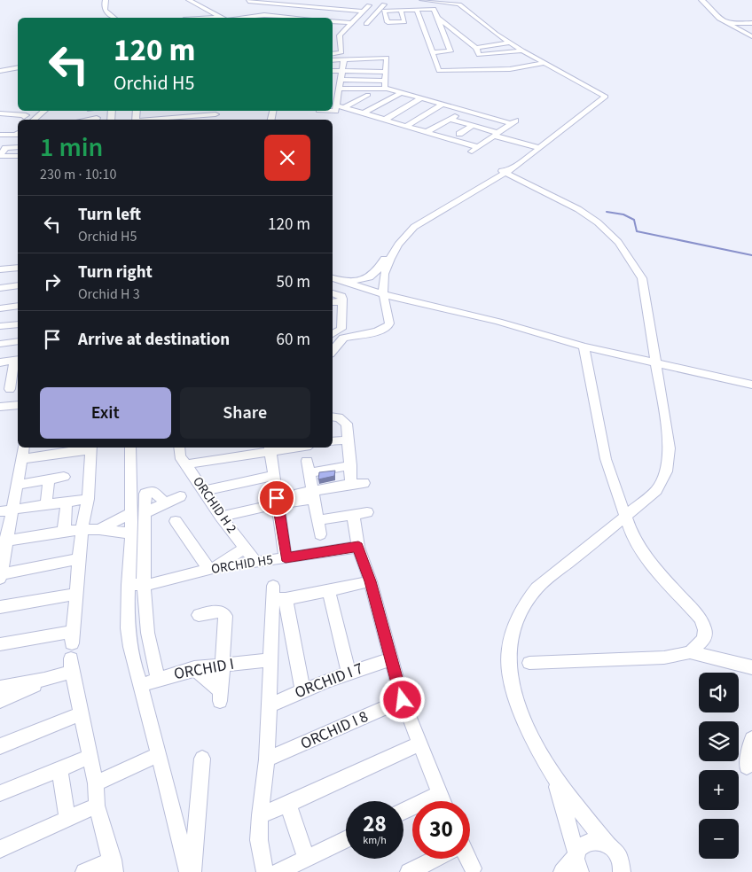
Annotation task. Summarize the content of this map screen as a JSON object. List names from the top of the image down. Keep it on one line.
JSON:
{"streets":{"street":["ORCHID H 2","ORCHID H5","ORCHID I","ORCHID I 7","ORCHID I 8"]},"crossings":[["ORCHID H 2","ORCHID H5"]],"page":{"turn":["120 m","Orchid H5"],"heading":["1 min","230 m · 10:10"],"list":[{"name":"Turn left","note":"Orchid H5","value":"120 m"},{"name":"Turn right","note":"Orchid H 3","value":"50 m"},{"name":"Arrive at destination","value":"60 m"}],"buttons":["Exit","Share"],"map_buttons":["+","−"],"speed":"28 km/h","limit":"30"}}
